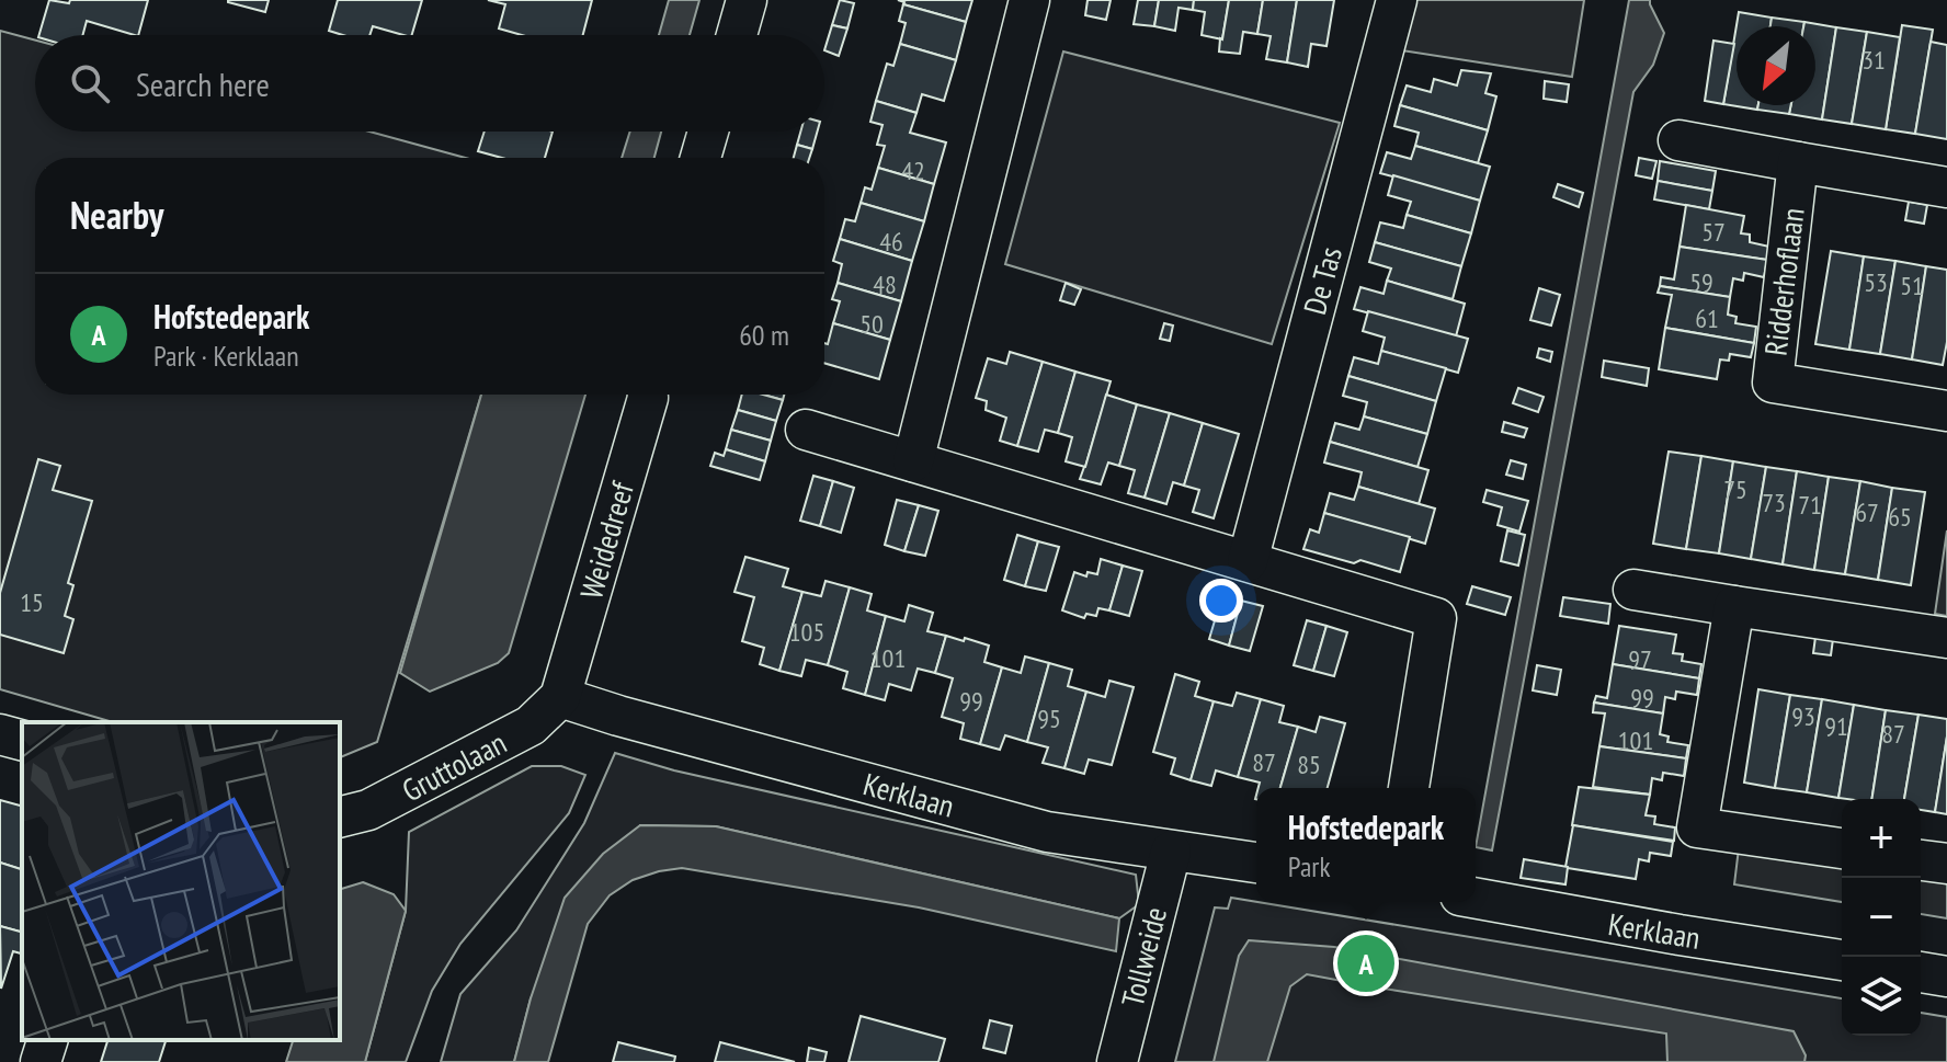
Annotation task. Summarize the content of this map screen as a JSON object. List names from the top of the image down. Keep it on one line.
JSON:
{"streets":{"street":["De Tas","Ridderhoflaan","Weidedreef","Gruttolaan","Kerklaan","Tollweide"]},"crossings":[["Weidedreef","Gruttolaan"],["Weidedreef","Kerklaan"],["Gruttolaan","Kerklaan"],["Kerklaan","Tollweide"]],"house_numbers":["31","42","57","46","59","53","48","51","61","50","75","73","71","67","65","15","105","101","97","99","99","93","95","91","87","101","87","85"],"north":"bottom left","page":{"search":"Search here","heading":"Nearby","list":[{"mark":"A","name":"Hofstedepark","note":"Park · Kerklaan","value":"60 m"}],"popup":["Hofstedepark","Park"],"map_buttons":["+","−"],"pins":"A"}}
